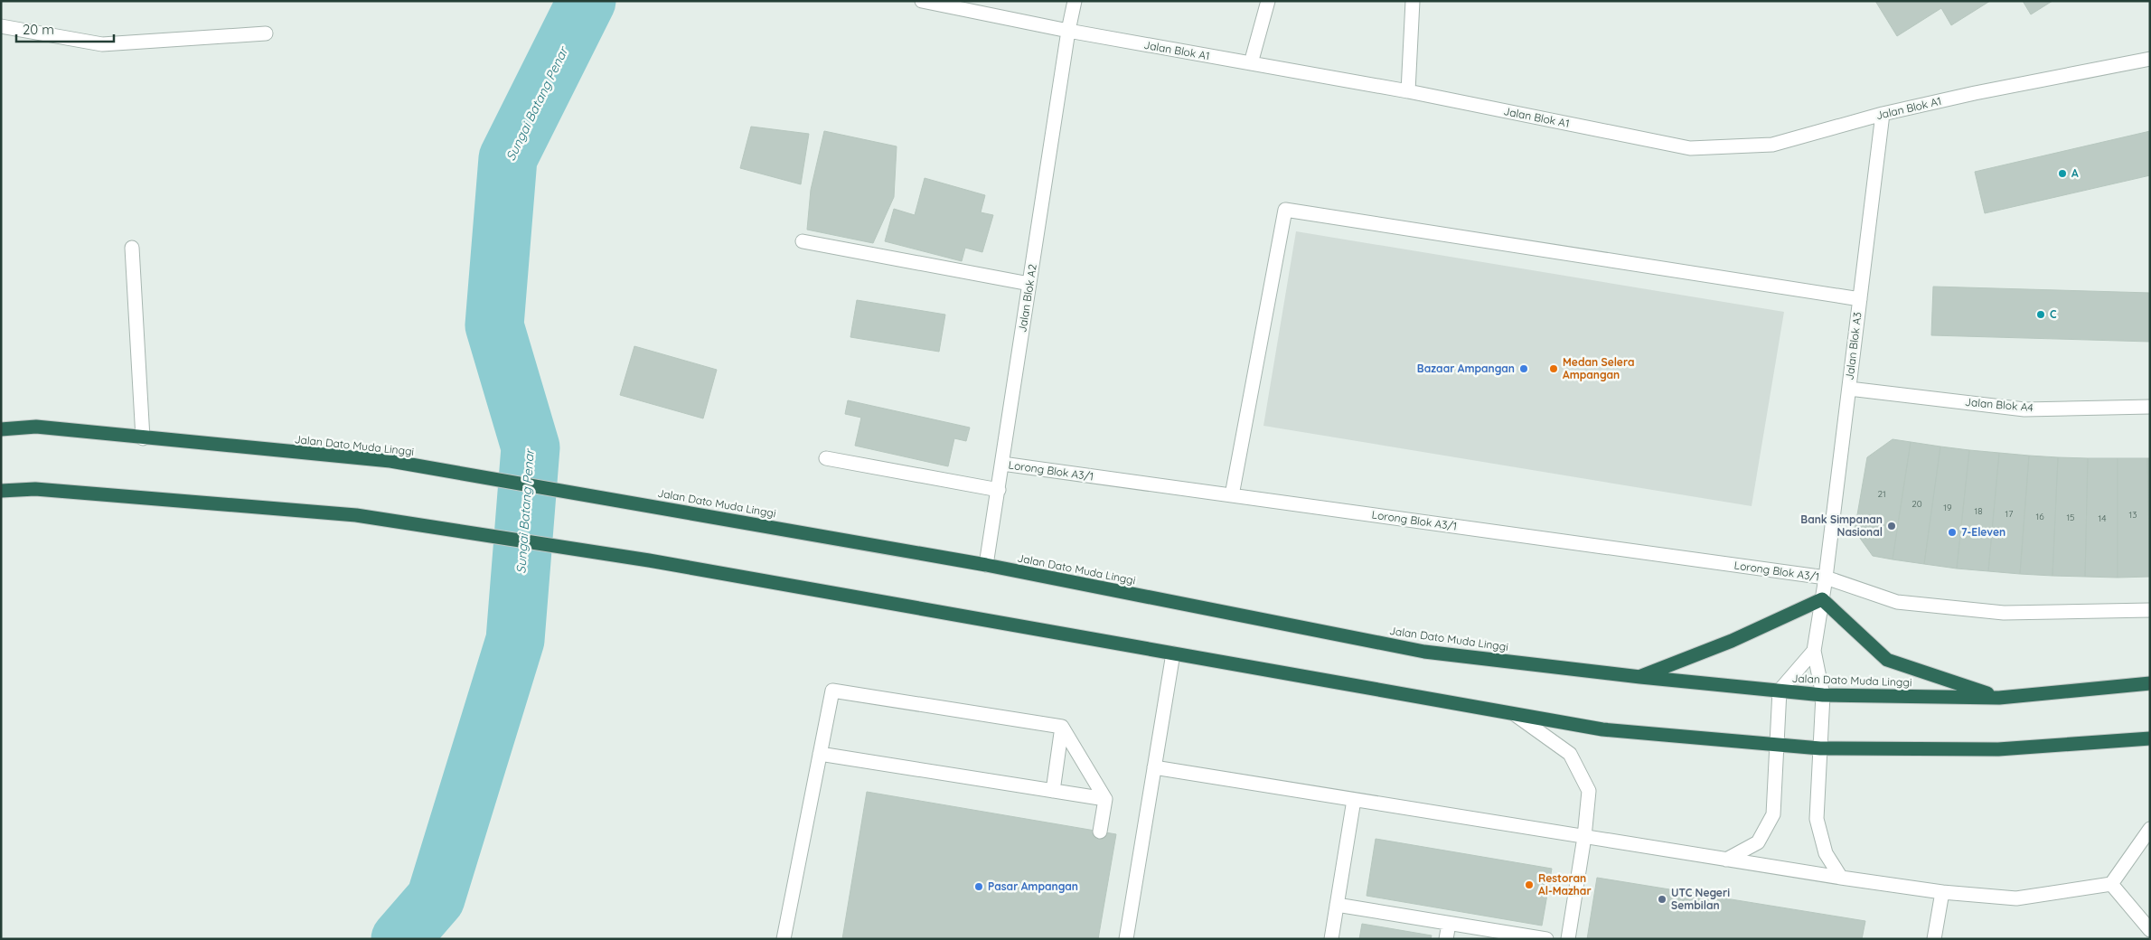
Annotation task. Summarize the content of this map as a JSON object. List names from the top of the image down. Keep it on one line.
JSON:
{"streets":{"highway":["Jalan Dato Muda Linggi"],"street":["Jalan Blok A1","Jalan Blok A2","Jalan Blok A3","Jalan Blok A4","Lorong Blok A3/1"]},"crossings":[["Jalan Blok A1","Jalan Blok A2"],["Jalan Blok A1","Jalan Blok A3"],["Jalan Blok A2","Jalan Dato Muda Linggi"],["Jalan Blok A2","Lorong Blok A3/1"],["Jalan Blok A3","Jalan Blok A4"],["Jalan Blok A3","Lorong Blok A3/1"]],"water":["Sungai Batang Penar"],"places":["A","C","Bazaar Ampangan","Medan Selera Ampangan","Bank Simpanan Nasional","7-Eleven","Restoran Al-Mazhar","Pasar Ampangan","UTC Negeri Sembilan"],"house_numbers":["21","20","19","18","17","13","16","15","14"],"scale_bar":"20 m"}
